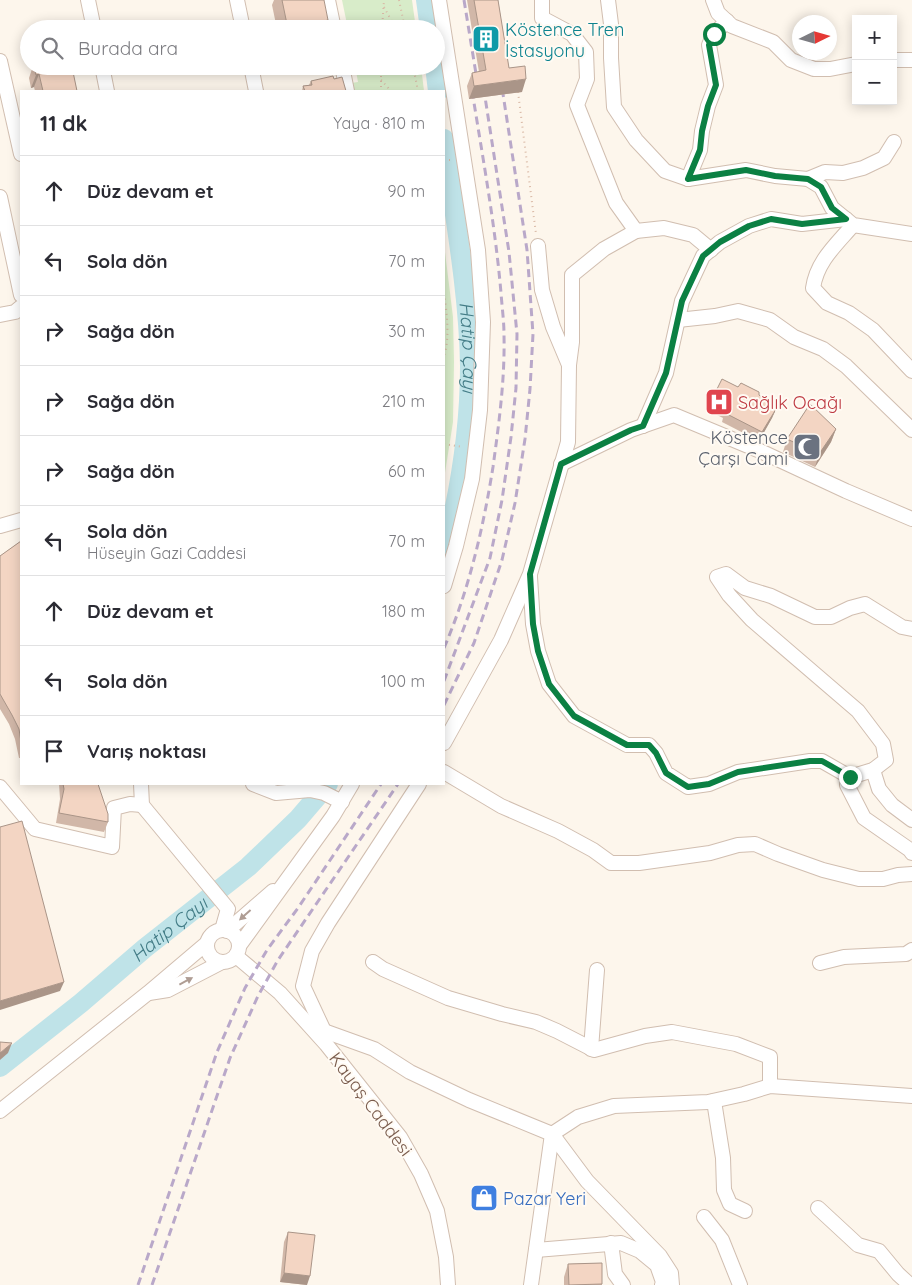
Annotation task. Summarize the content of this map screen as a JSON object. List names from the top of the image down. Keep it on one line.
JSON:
{"streets":{"street":["Kayaş Caddesi"]},"water":["Hatip Çayı"],"places":{"building":["Köstence Tren İstasyonu"],"hospital":["Sağlık Ocağı"],"mosque":["Köstence Çarşı Cami"],"shop":["Pazar Yeri"]},"north":"right","page":{"map_buttons":["+","−"],"search":"Burada ara","heading":["11 dk","Yaya · 810 m"],"list":[["Düz devam et","90 m"],["Sola dön","70 m"],["Sağa dön","30 m"],["Sağa dön","210 m"],["Sağa dön","60 m"],["Sola dön","Hüseyin Gazi Caddesi","70 m"],["Düz devam et","180 m"],["Sola dön","100 m"],"Varış noktası"]}}
